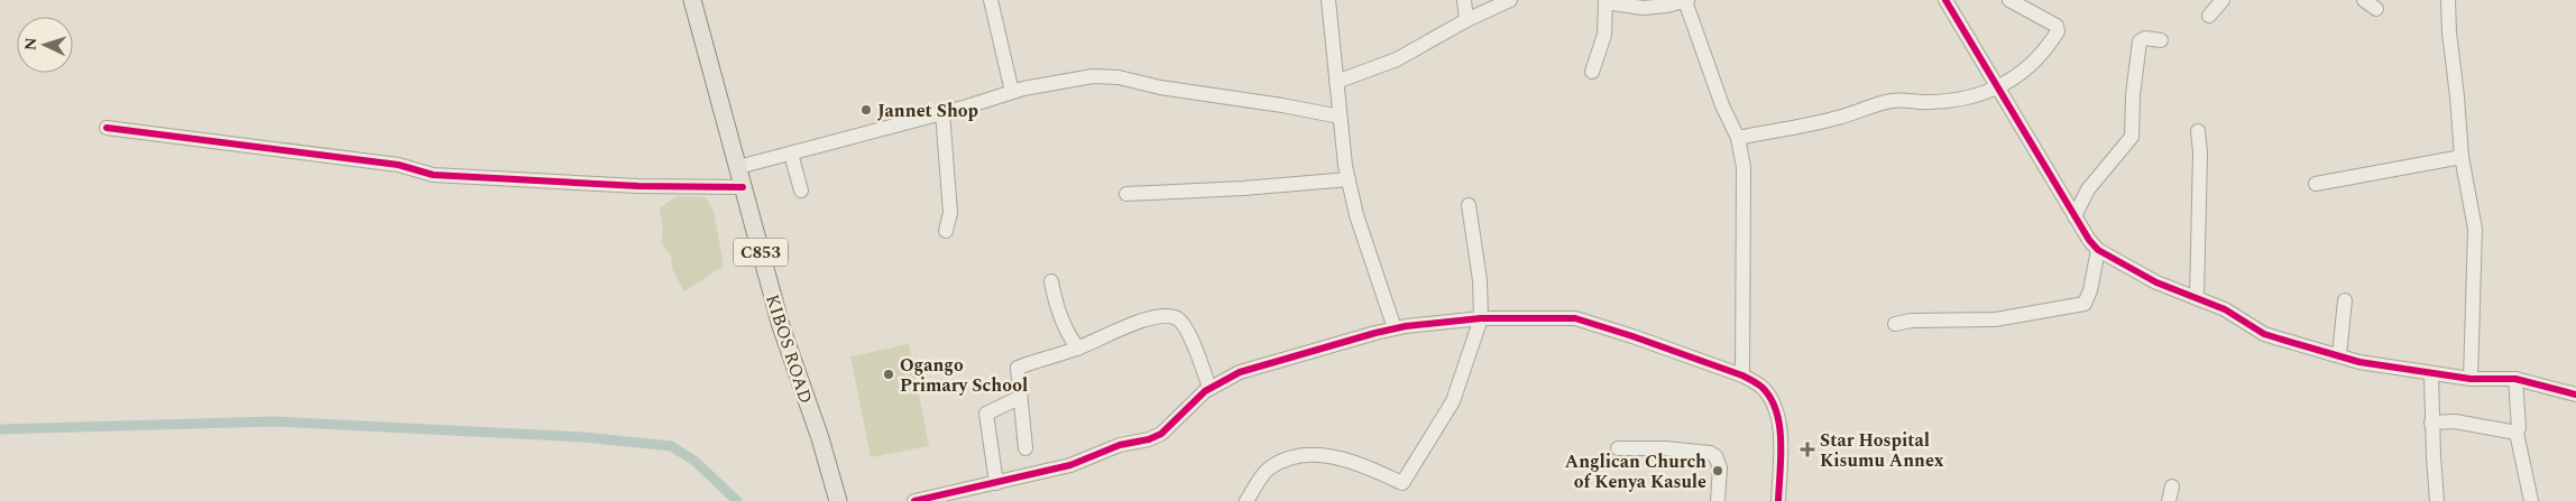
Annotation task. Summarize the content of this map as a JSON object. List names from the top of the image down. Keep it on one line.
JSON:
{"streets":{"main road":["C853","KIBOS ROAD"]},"places":{"other":["Jannet Shop","Ogango Primary School","Anglican Church of Kenya Kasule"],"health":["Star Hospital Kisumu Annex"]},"north":"left"}
